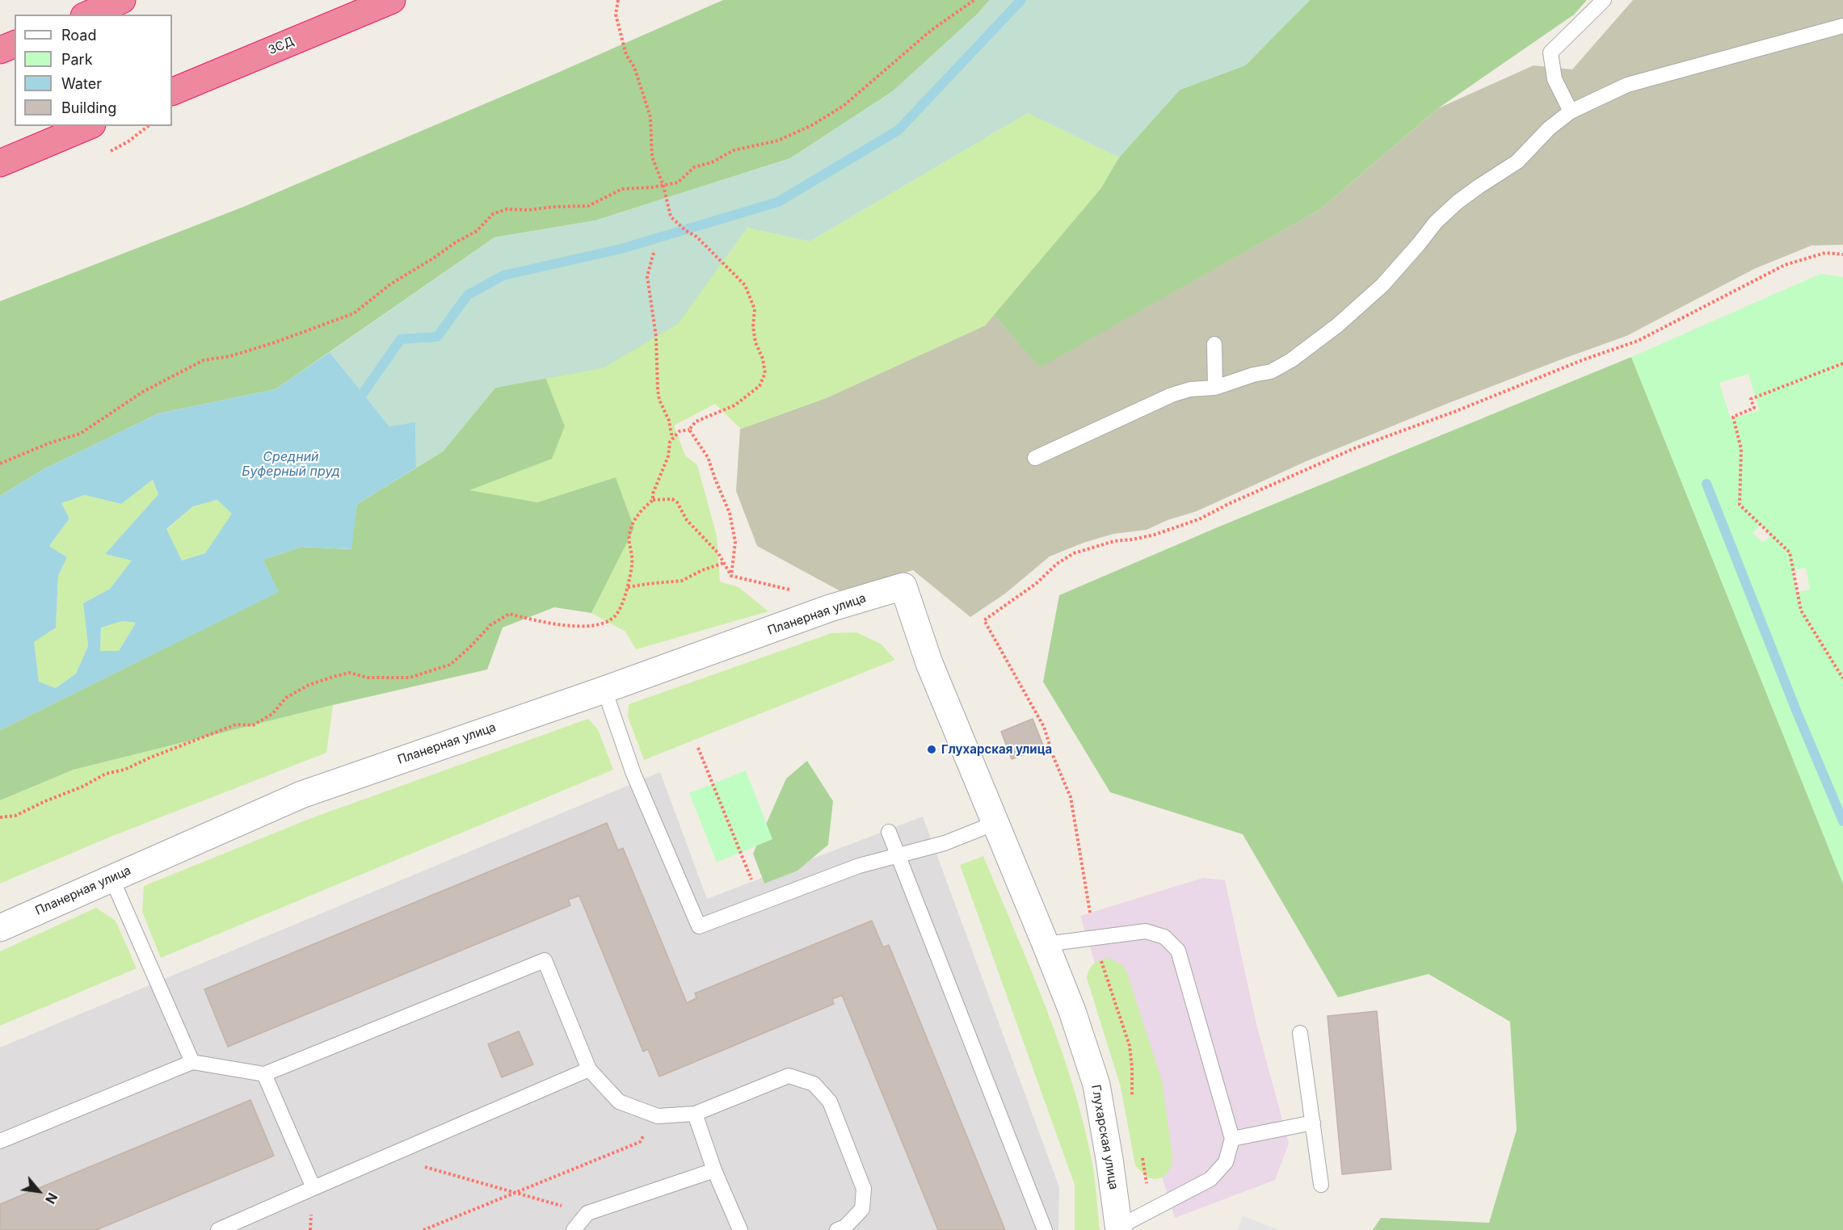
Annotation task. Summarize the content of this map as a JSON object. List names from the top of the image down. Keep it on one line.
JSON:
{"streets":{"highway":["ЗСД"],"street":["Планерная улица","Глухарская улица"]},"crossings":[["Планерная улица","Глухарская улица"]],"water":["Средний Буферный пруд"],"places":["Глухарская улица"],"legend":["Road","Park","Water","Building"],"north":"bottom right"}
